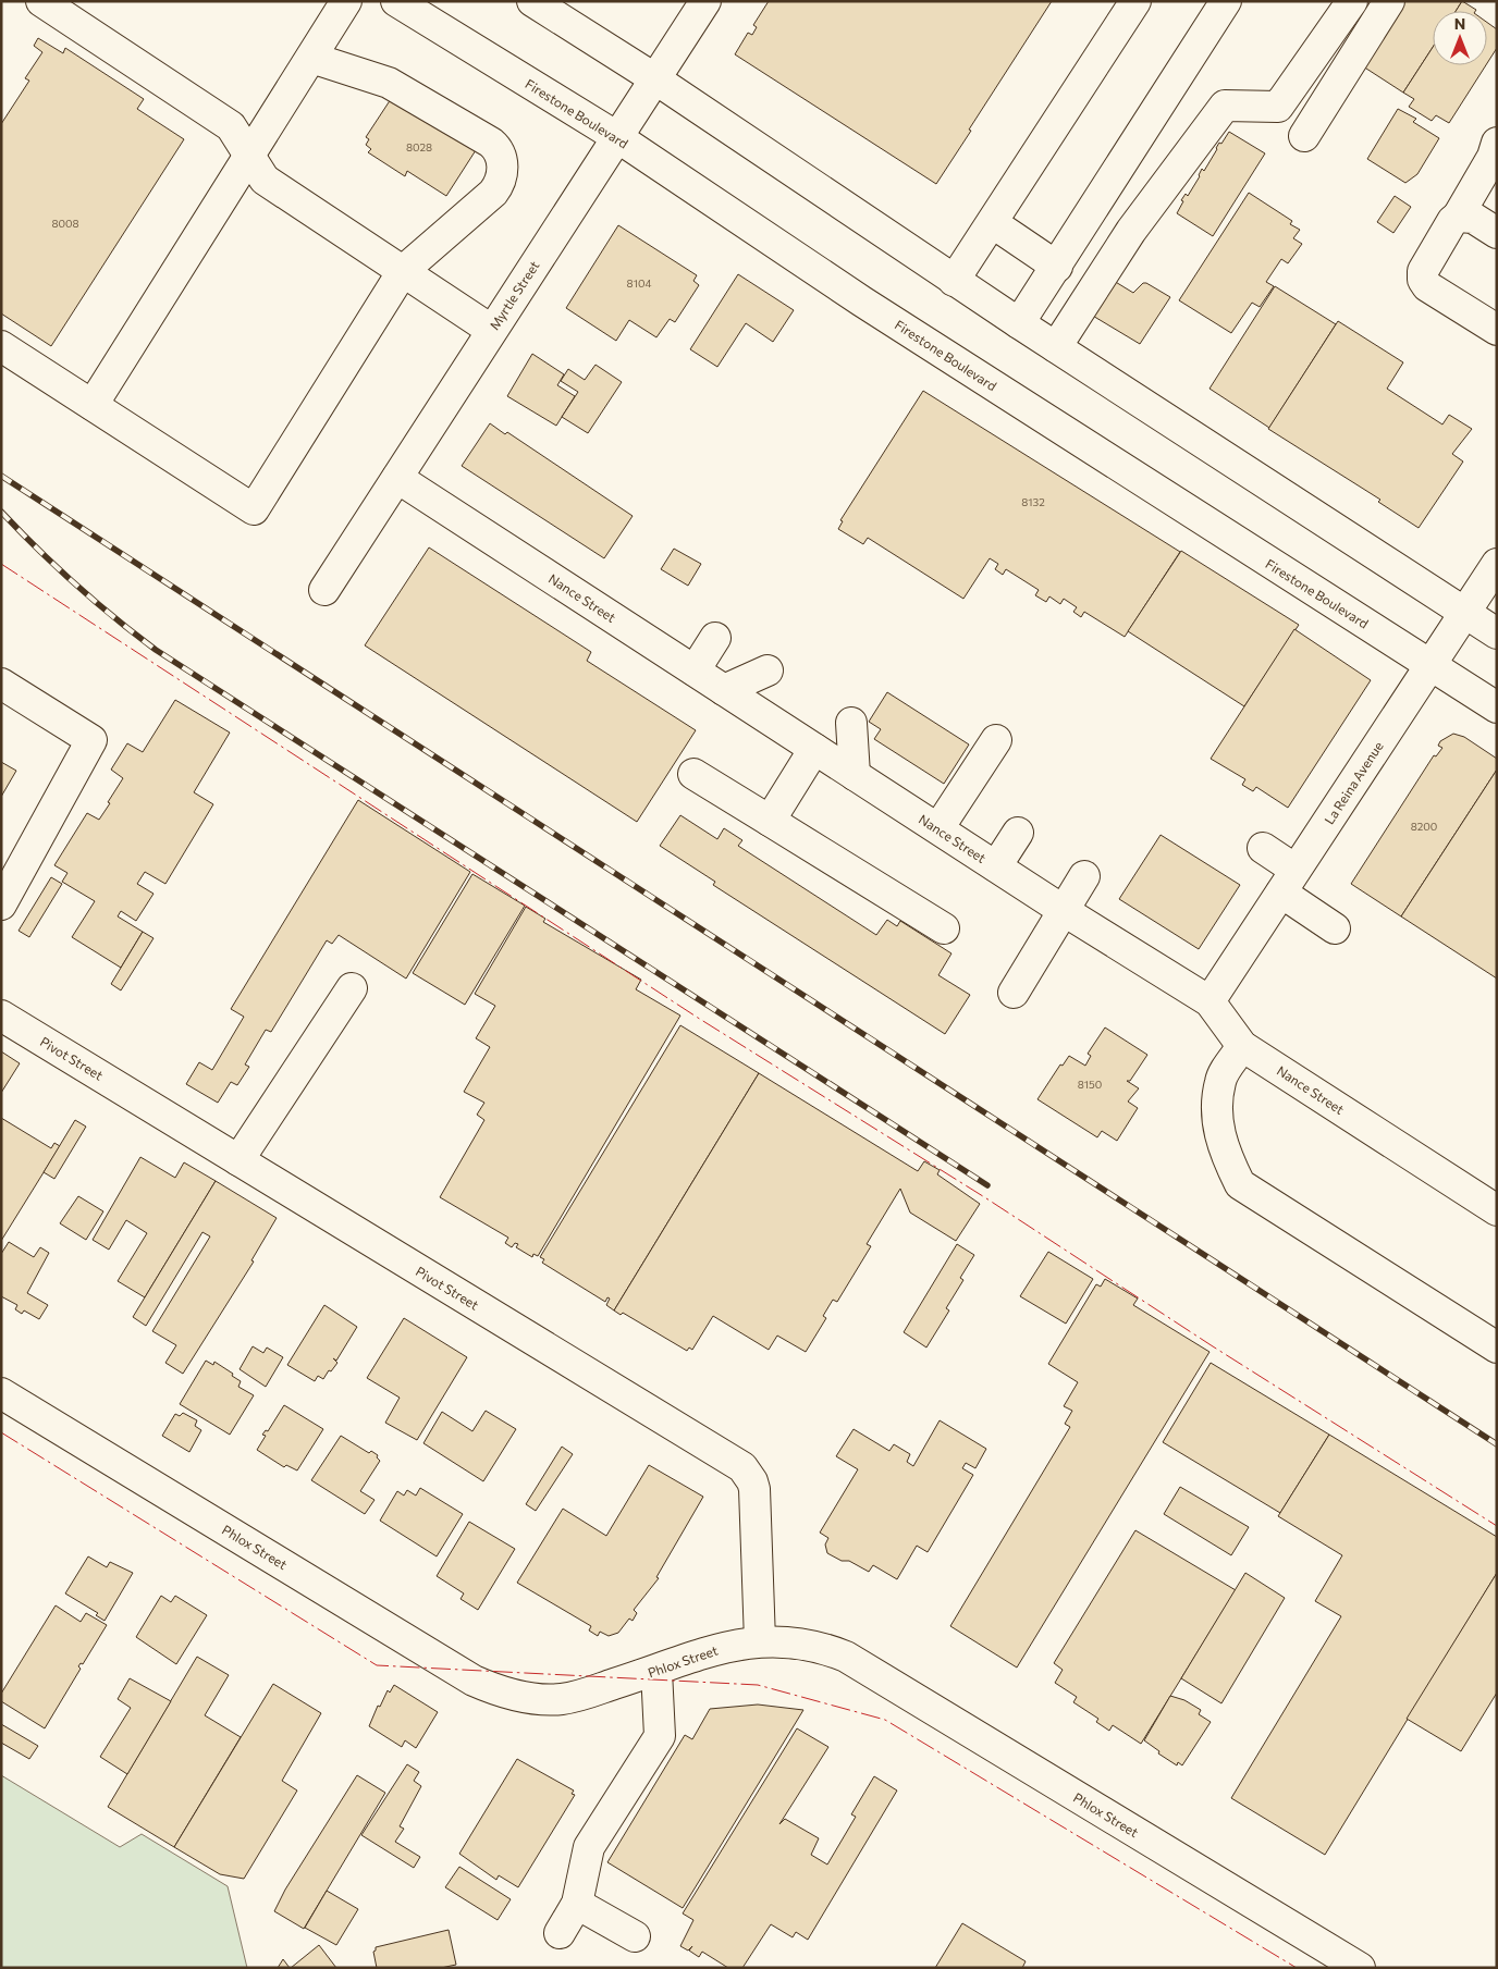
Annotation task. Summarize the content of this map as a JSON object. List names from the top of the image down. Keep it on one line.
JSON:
{"streets":{"street":["Firestone Boulevard","Myrtle Street","Nance Street","La Reina Avenue","Pivot Street","Phlox Street"]},"crossings":[["Firestone Boulevard","Myrtle Street"],["Firestone Boulevard","La Reina Avenue"],["Myrtle Street","Nance Street"],["Nance Street","La Reina Avenue"],["Pivot Street","Phlox Street"]],"house_numbers":["8028","8008","8104","8132","8200","8150"],"north":"top"}
